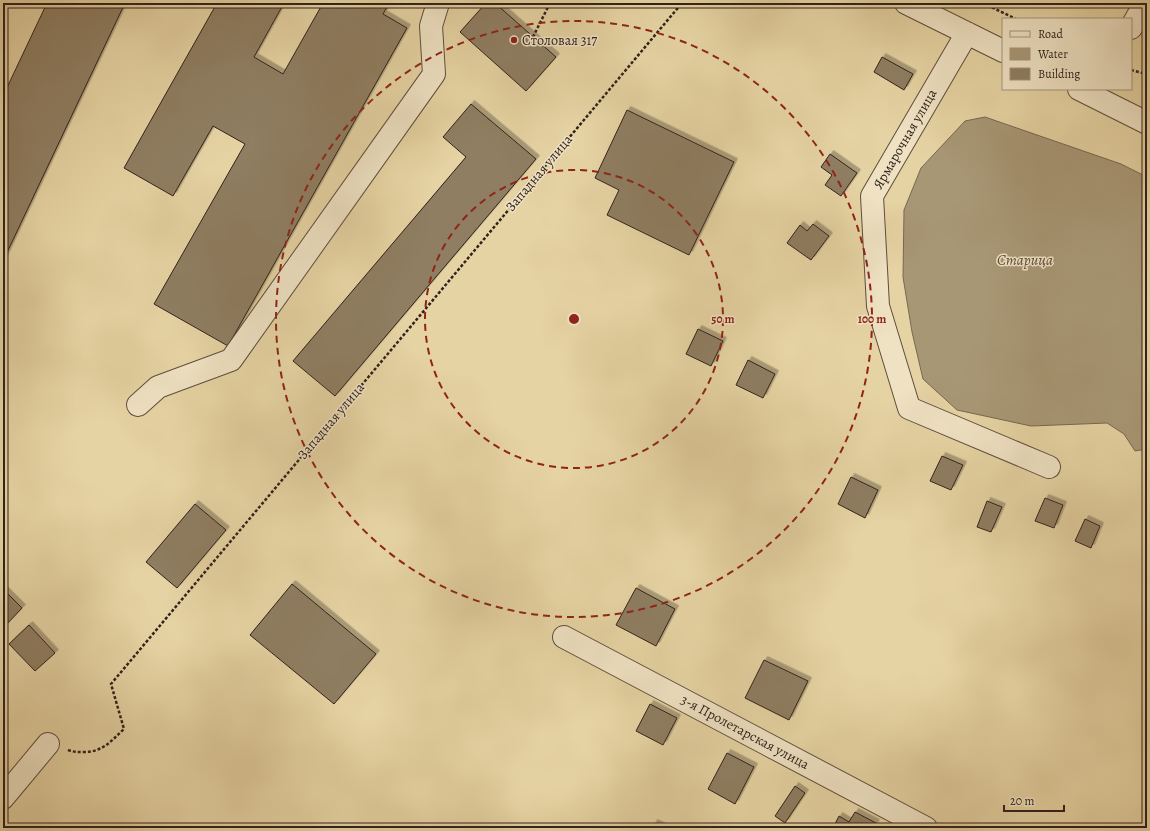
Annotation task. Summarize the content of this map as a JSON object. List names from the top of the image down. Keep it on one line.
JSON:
{"streets":{"street":["Ярмарочная улица","3-я Пролетарская улица"],"path":["Западная улица"]},"water":["Старица"],"places":["Столовая 317"],"legend":["Road","Water","Building"],"scale_bar":"20 m","rings":["50 m","100 m"]}
